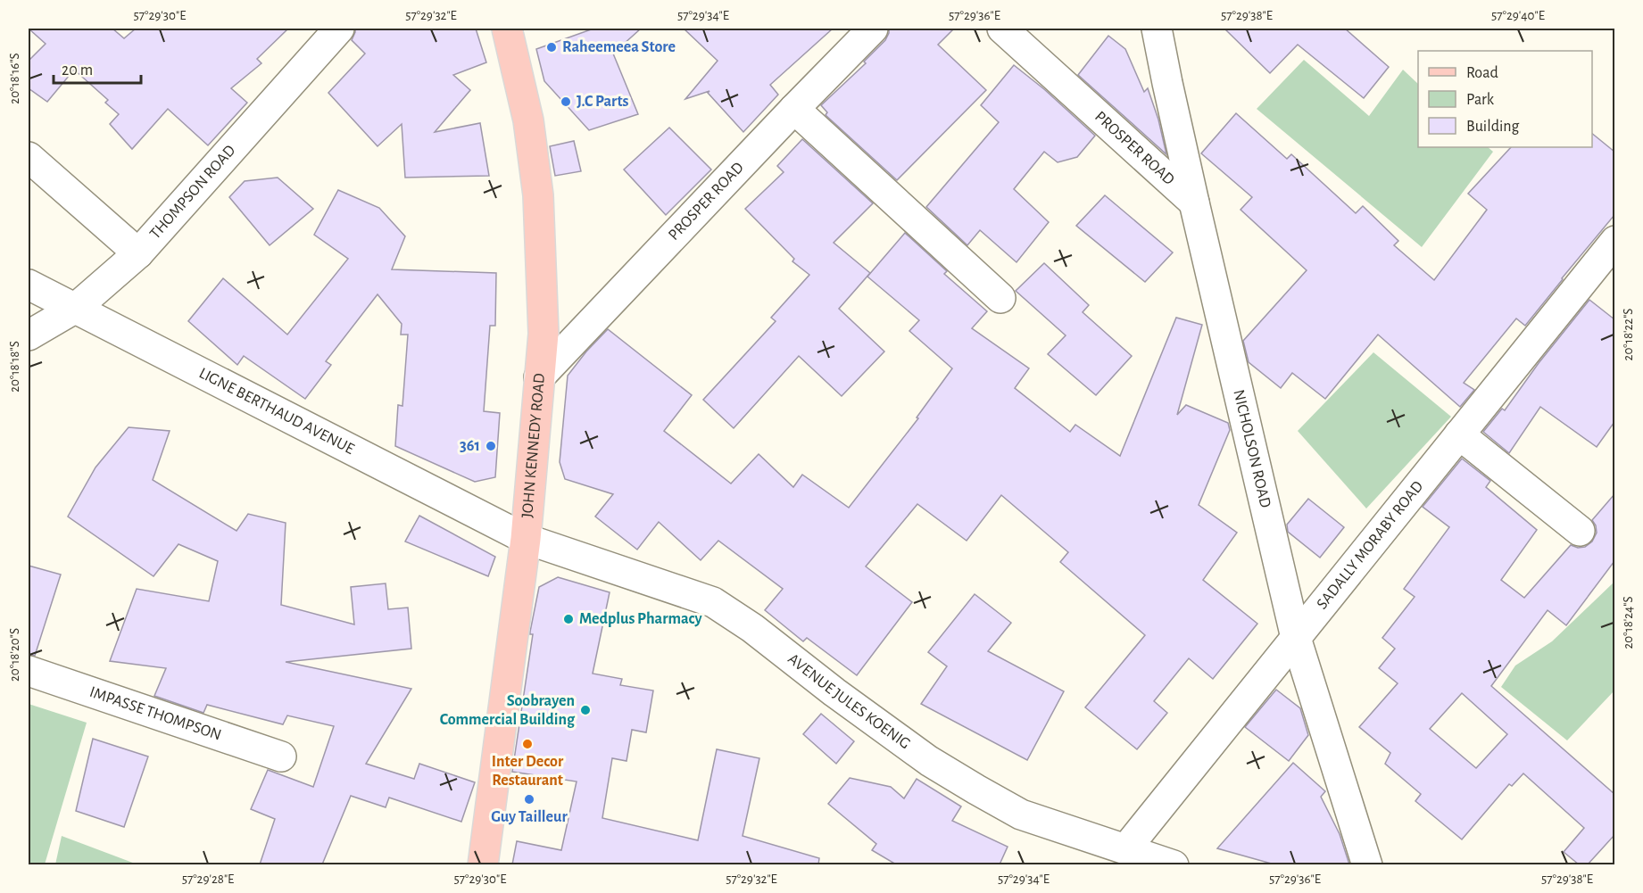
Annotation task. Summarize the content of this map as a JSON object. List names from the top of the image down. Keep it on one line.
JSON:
{"streets":{"main road":["JOHN KENNEDY ROAD"],"street":["PROSPER ROAD","THOMPSON ROAD","LIGNE BERTHAUD AVENUE","NICHOLSON ROAD","SADALLY MORABY ROAD","AVENUE JULES KOENIG","IMPASSE THOMPSON"]},"crossings":[["PROSPER ROAD","JOHN KENNEDY ROAD"],["PROSPER ROAD","NICHOLSON ROAD"],["THOMPSON ROAD","LIGNE BERTHAUD AVENUE"],["LIGNE BERTHAUD AVENUE","JOHN KENNEDY ROAD"],["LIGNE BERTHAUD AVENUE","AVENUE JULES KOENIG"],["JOHN KENNEDY ROAD","AVENUE JULES KOENIG"],["NICHOLSON ROAD","SADALLY MORABY ROAD"],["SADALLY MORABY ROAD","AVENUE JULES KOENIG"]],"places":["Raheemeea Store","J.C Parts","361","Medplus Pharmacy","Soobrayen Commercial Building","Inter Decor Restaurant","Guy Tailleur"],"legend":["Road","Park","Building"],"scale_bar":"20 m","coordinates":["57°29'30\"E","57°29'32\"E","57°29'34\"E","57°29'36\"E","57°29'38\"E","57°29'40\"E","20°18'16\"S","20°18'22\"S","20°18'18\"S","20°18'24\"S","20°18'20\"S","57°29'28\"E"]}
